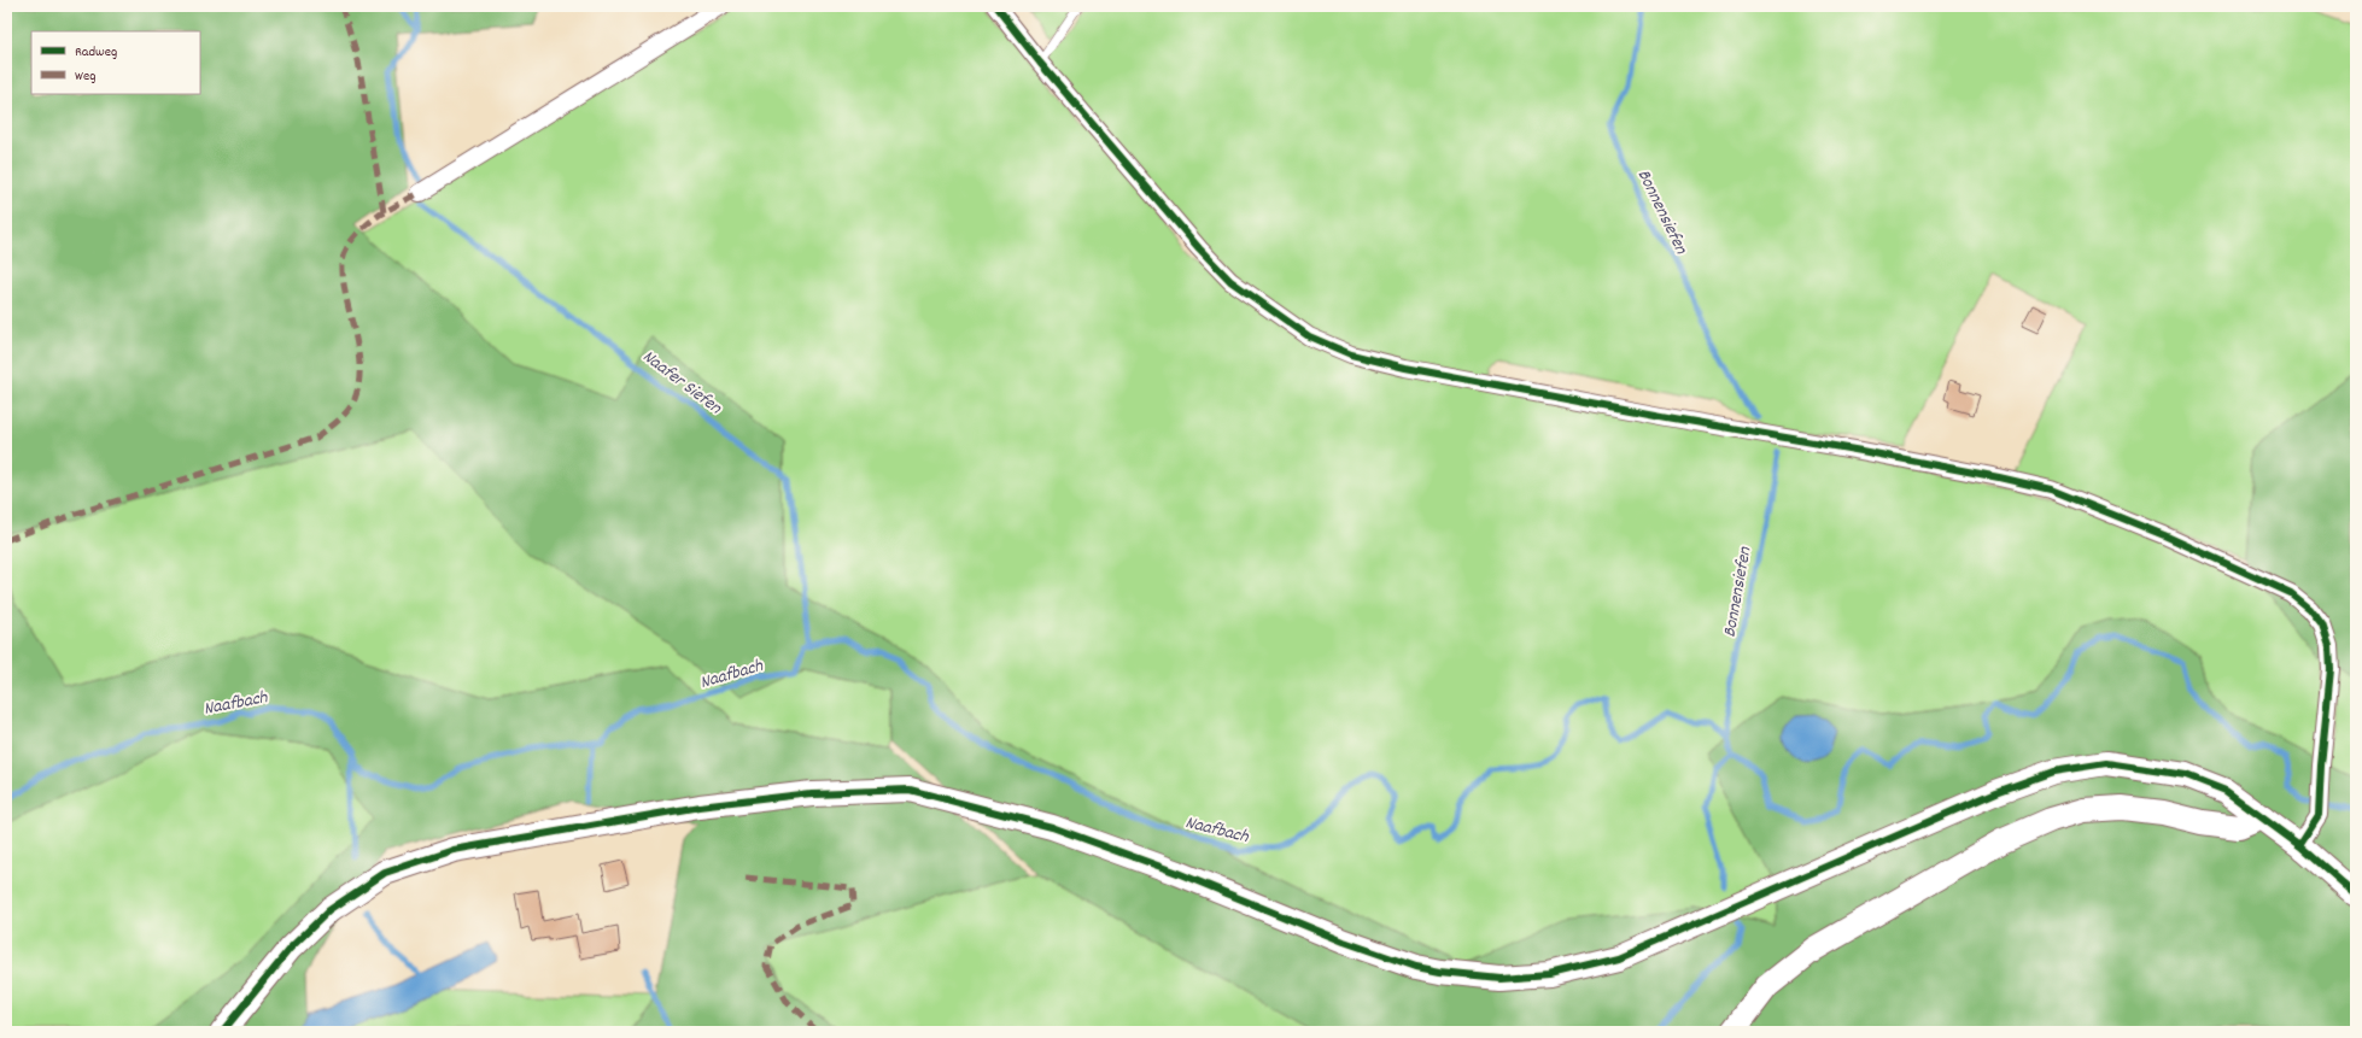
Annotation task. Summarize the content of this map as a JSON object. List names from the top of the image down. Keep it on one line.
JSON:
{"water":["Bonnensiefen","Naafer Siefen","Naafbach"],"legend":["Radweg","Weg"]}
